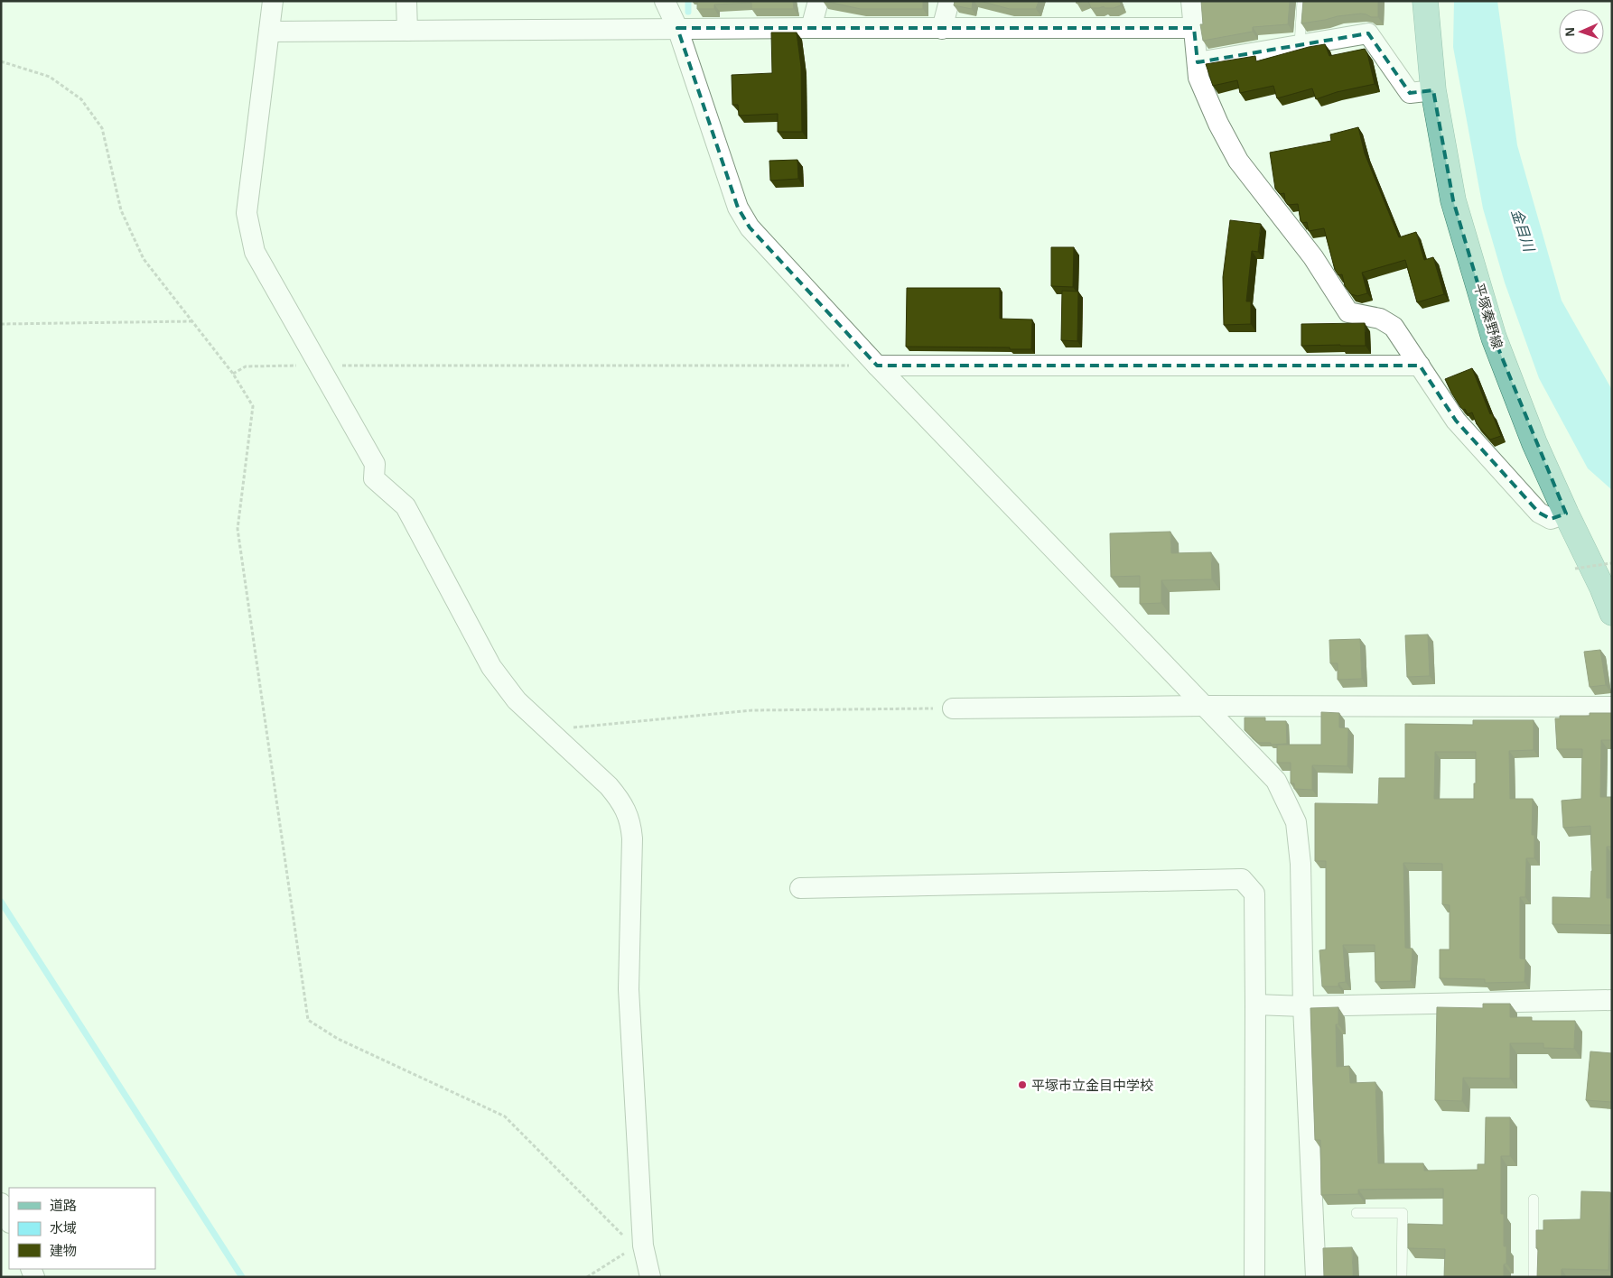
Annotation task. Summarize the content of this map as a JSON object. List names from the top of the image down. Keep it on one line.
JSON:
{"streets":{"main road":["平塚秦野線"]},"water":["金目川"],"places":["平塚市立金目中学校"],"legend":["道路","水域","建物"],"north":"left"}
